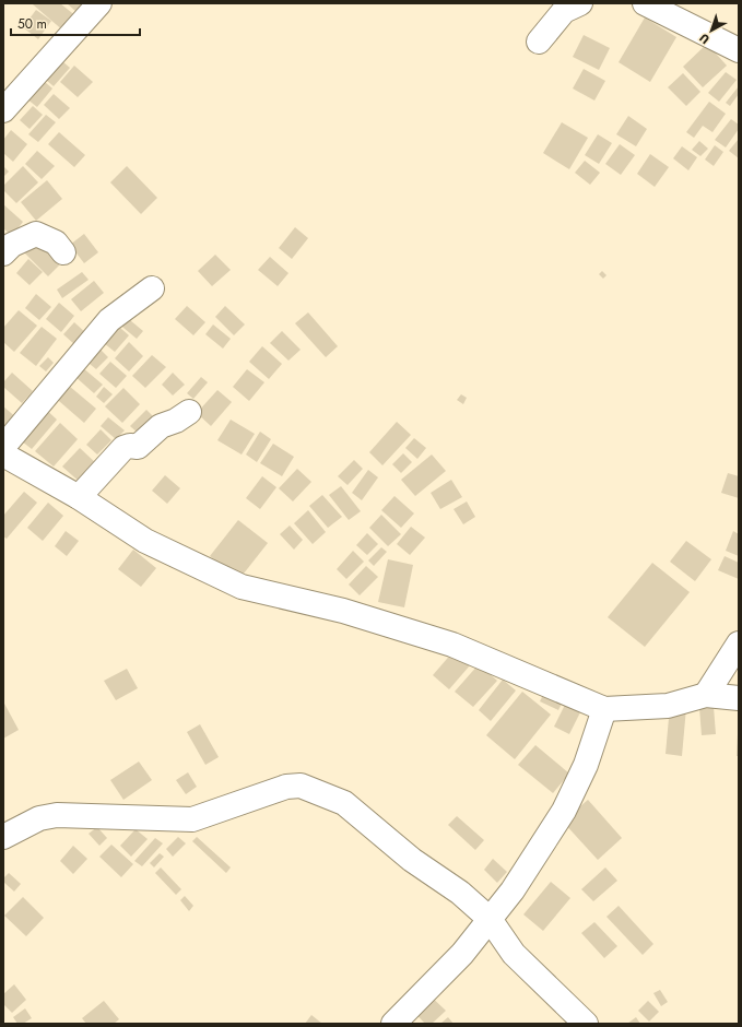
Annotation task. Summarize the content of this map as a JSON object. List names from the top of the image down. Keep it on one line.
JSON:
{"scale_bar":"50 m","north":"bottom left"}
